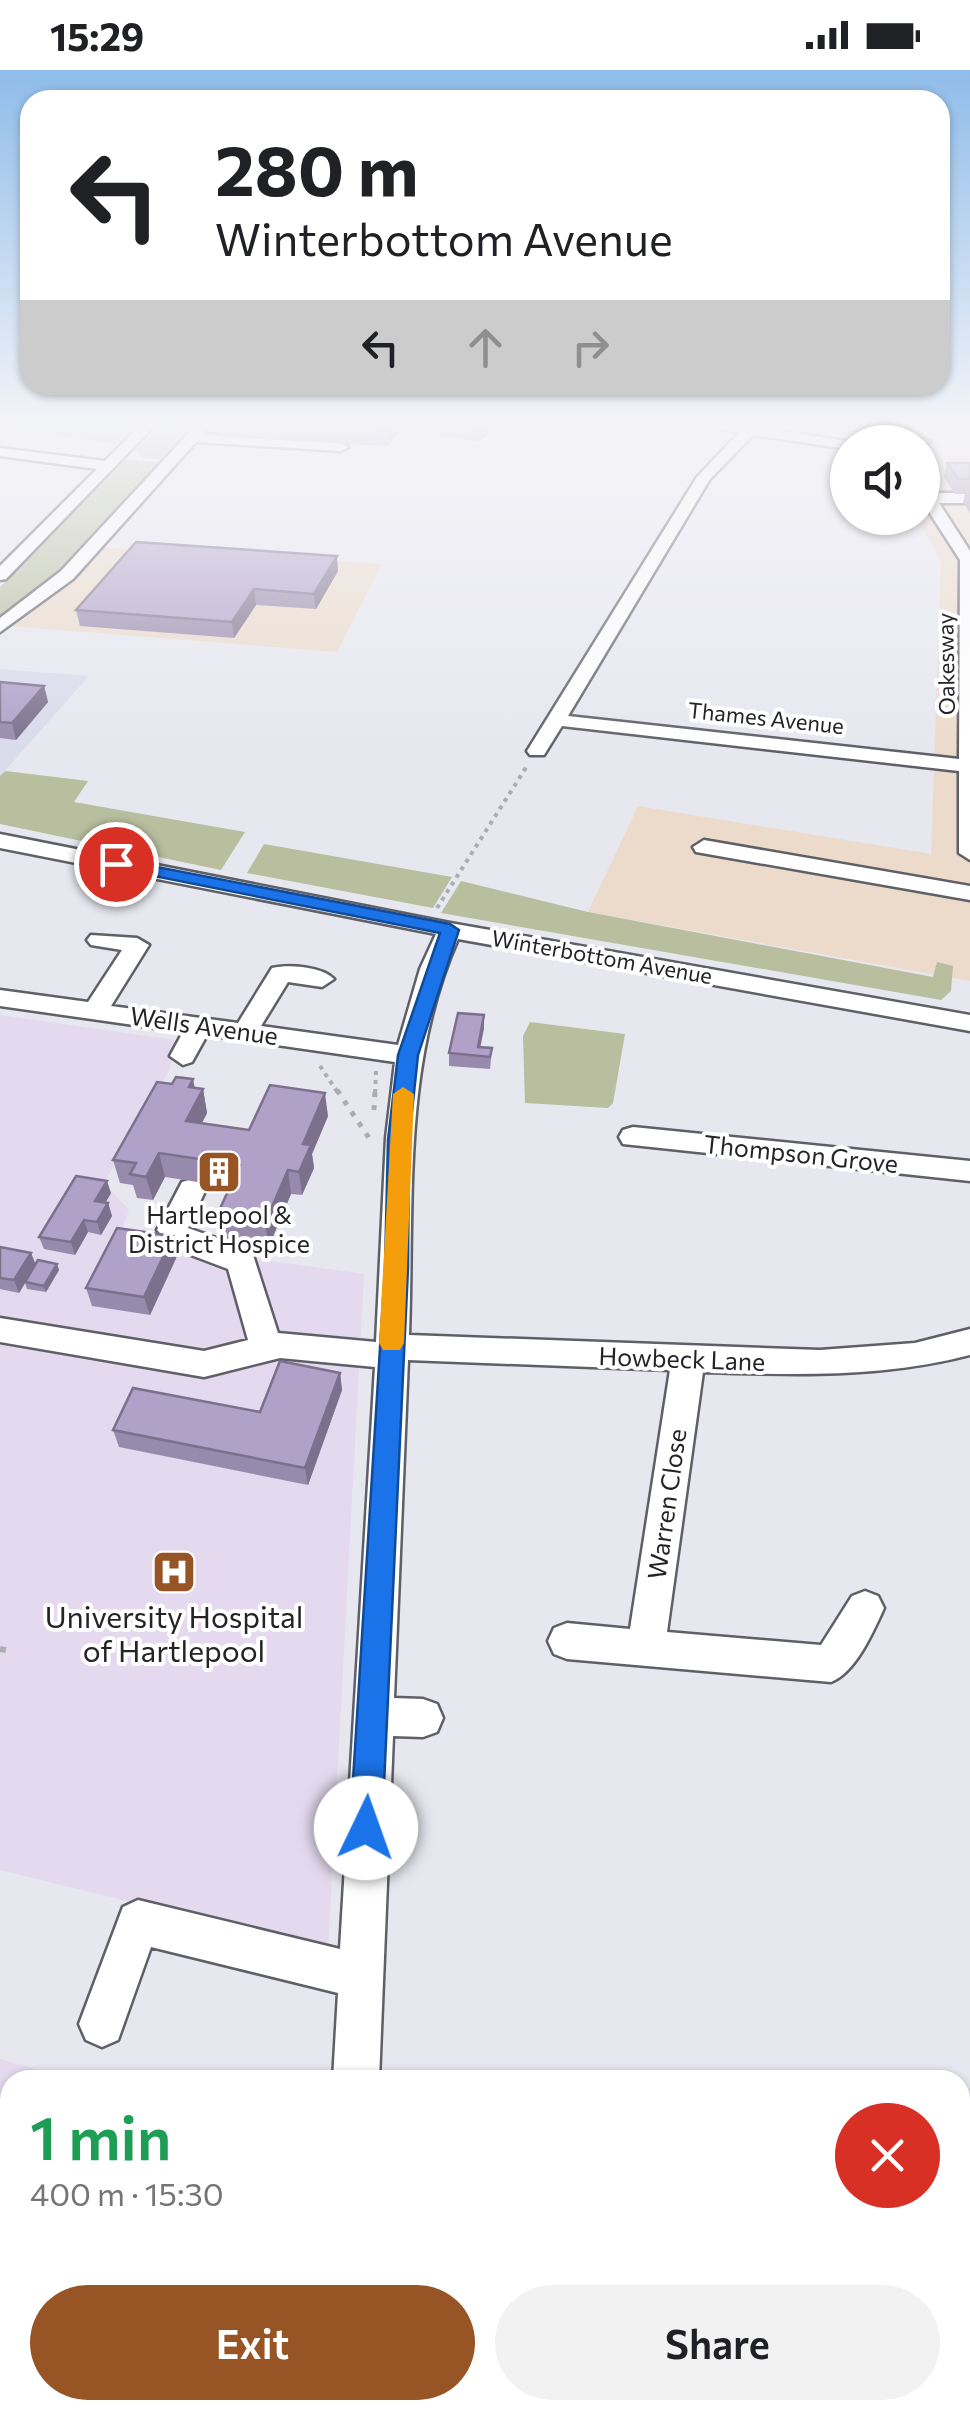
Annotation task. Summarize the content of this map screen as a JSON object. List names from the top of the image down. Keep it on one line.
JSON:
{"streets":{"street":["Oakesway","Thames Avenue","Winterbottom Avenue","Wells Avenue","Thompson Grove","Howbeck Lane","Warren Close"]},"crossings":[["Oakesway","Thames Avenue"],["Howbeck Lane","Warren Close"]],"places":{"building":["Hartlepool & District Hospice"],"hospital":["University Hospital of Hartlepool"]},"page":{"status":"15:29","turn":["280 m","Winterbottom Avenue"],"heading":["1 min","400 m · 15:30"],"buttons":["Exit","Share"]}}
